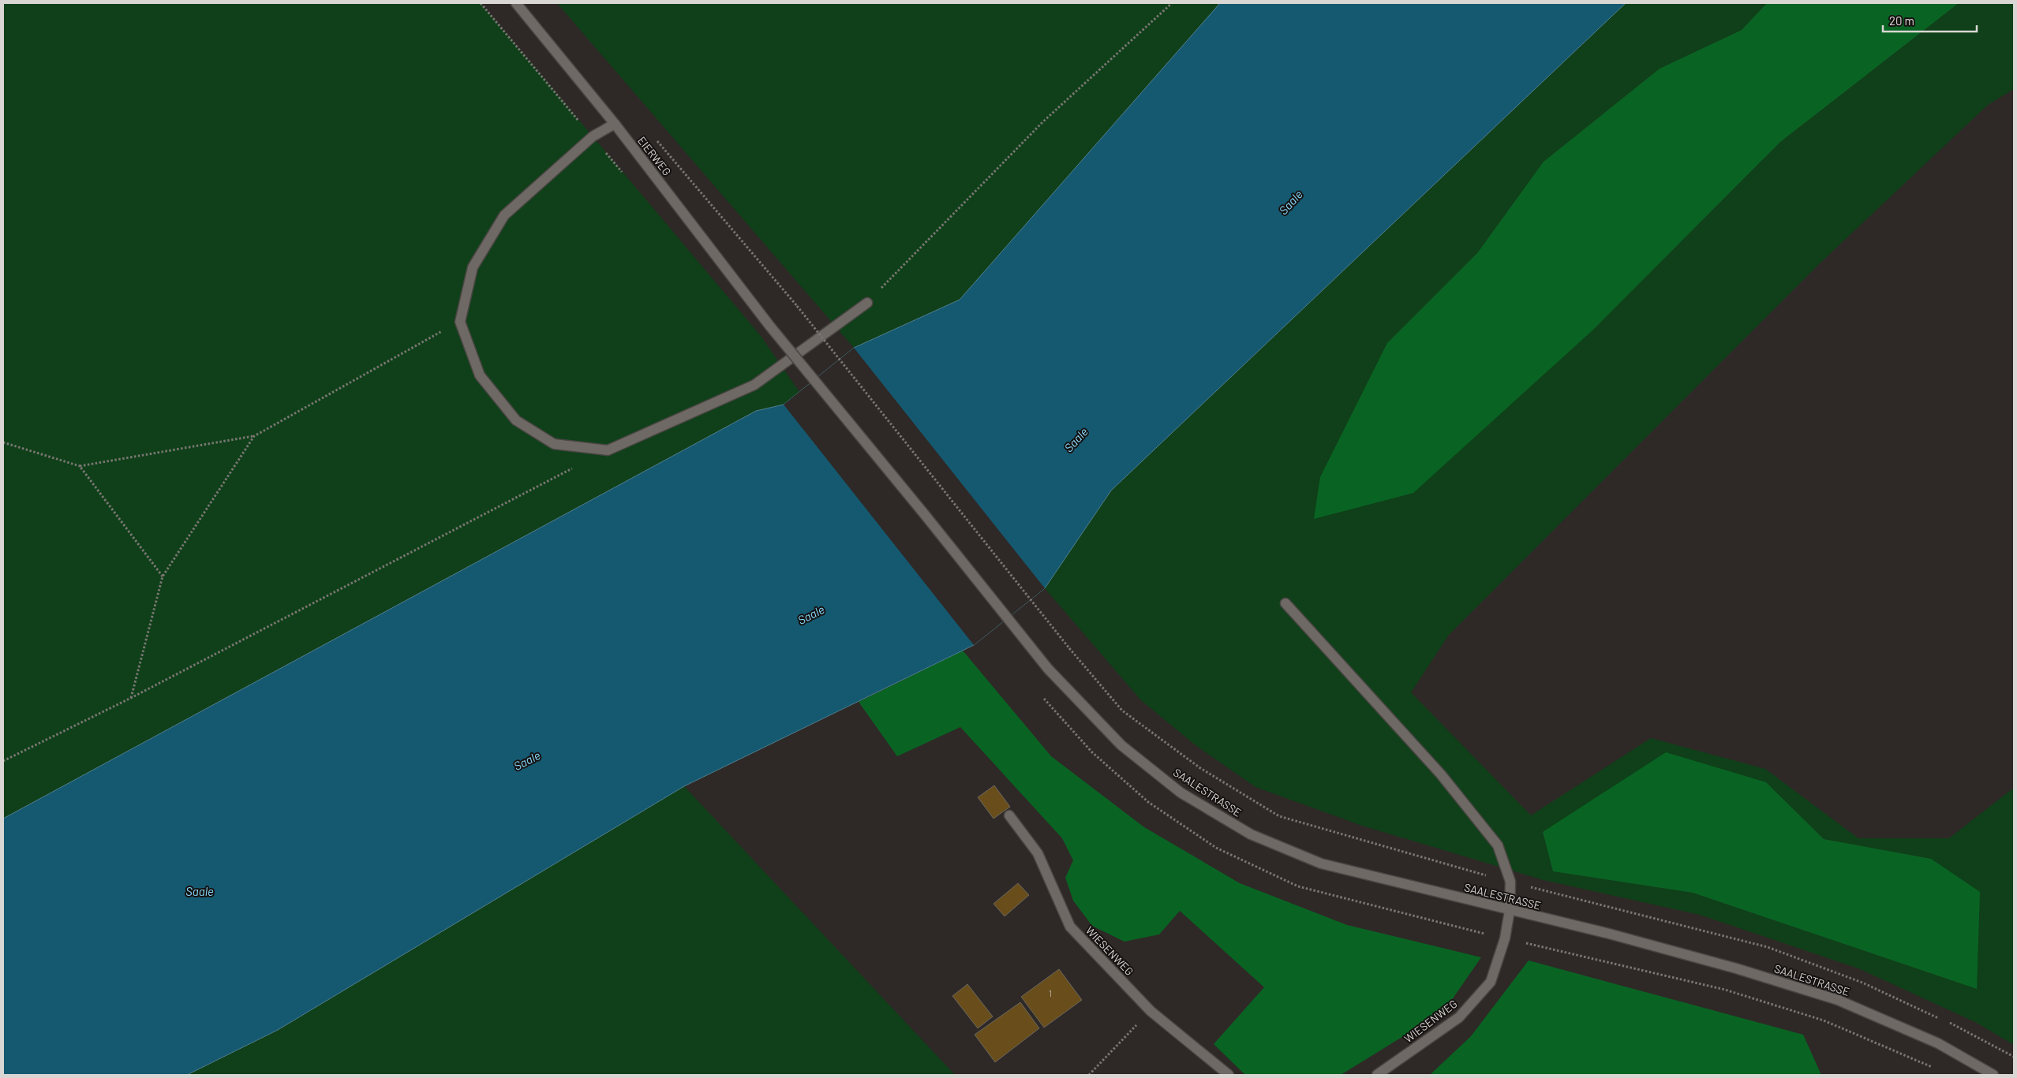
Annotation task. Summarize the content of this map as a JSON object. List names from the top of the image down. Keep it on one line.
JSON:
{"streets":{"street":["EIERWEG","SAALESTRASSE","WIESENWEG"]},"crossings":[["EIERWEG","SAALESTRASSE"],["SAALESTRASSE","WIESENWEG"]],"water":["Saale"],"house_numbers":["1"],"scale_bar":"20 m"}
